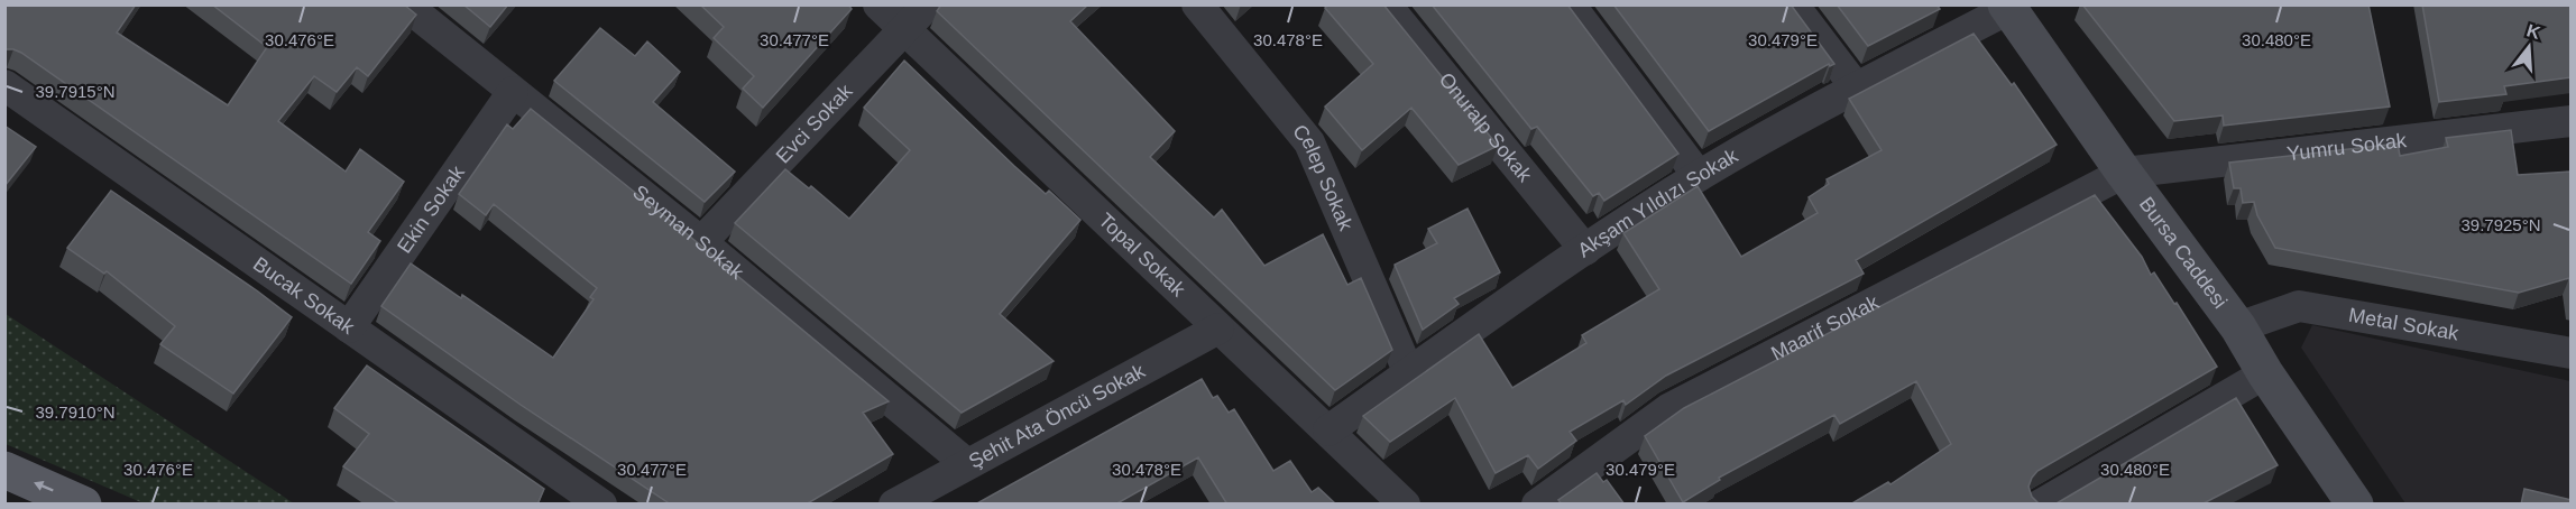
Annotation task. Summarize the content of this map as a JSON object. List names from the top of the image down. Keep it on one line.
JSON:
{"streets":{"main road":["Bursa Caddesi"],"street":["Evci Sokak","Onuralp Sokak","Yumru Sokak","Celep Sokak","Akşam Yıldızı Sokak","Ekin Sokak","Seyman Sokak","Topal Sokak","Bucak Sokak","Metal Sokak","Maarif Sokak","Şehit Ata Öncü Sokak"]},"crossings":[["Evci Sokak","Seyman Sokak"],["Evci Sokak","Topal Sokak"],["Onuralp Sokak","Akşam Yıldızı Sokak"],["Yumru Sokak","Bursa Caddesi"],["Yumru Sokak","Maarif Sokak"],["Celep Sokak","Akşam Yıldızı Sokak"],["Akşam Yıldızı Sokak","Bursa Caddesi"],["Akşam Yıldızı Sokak","Topal Sokak"],["Ekin Sokak","Seyman Sokak"],["Ekin Sokak","Bucak Sokak"],["Seyman Sokak","Şehit Ata Öncü Sokak"],["Bursa Caddesi","Metal Sokak"],["Bursa Caddesi","Maarif Sokak"],["Topal Sokak","Şehit Ata Öncü Sokak"]],"north":"top","coordinates":["30.476°E","30.477°E","30.478°E","30.479°E","30.480°E","39.7915°N","39.7925°N","39.7910°N"]}
